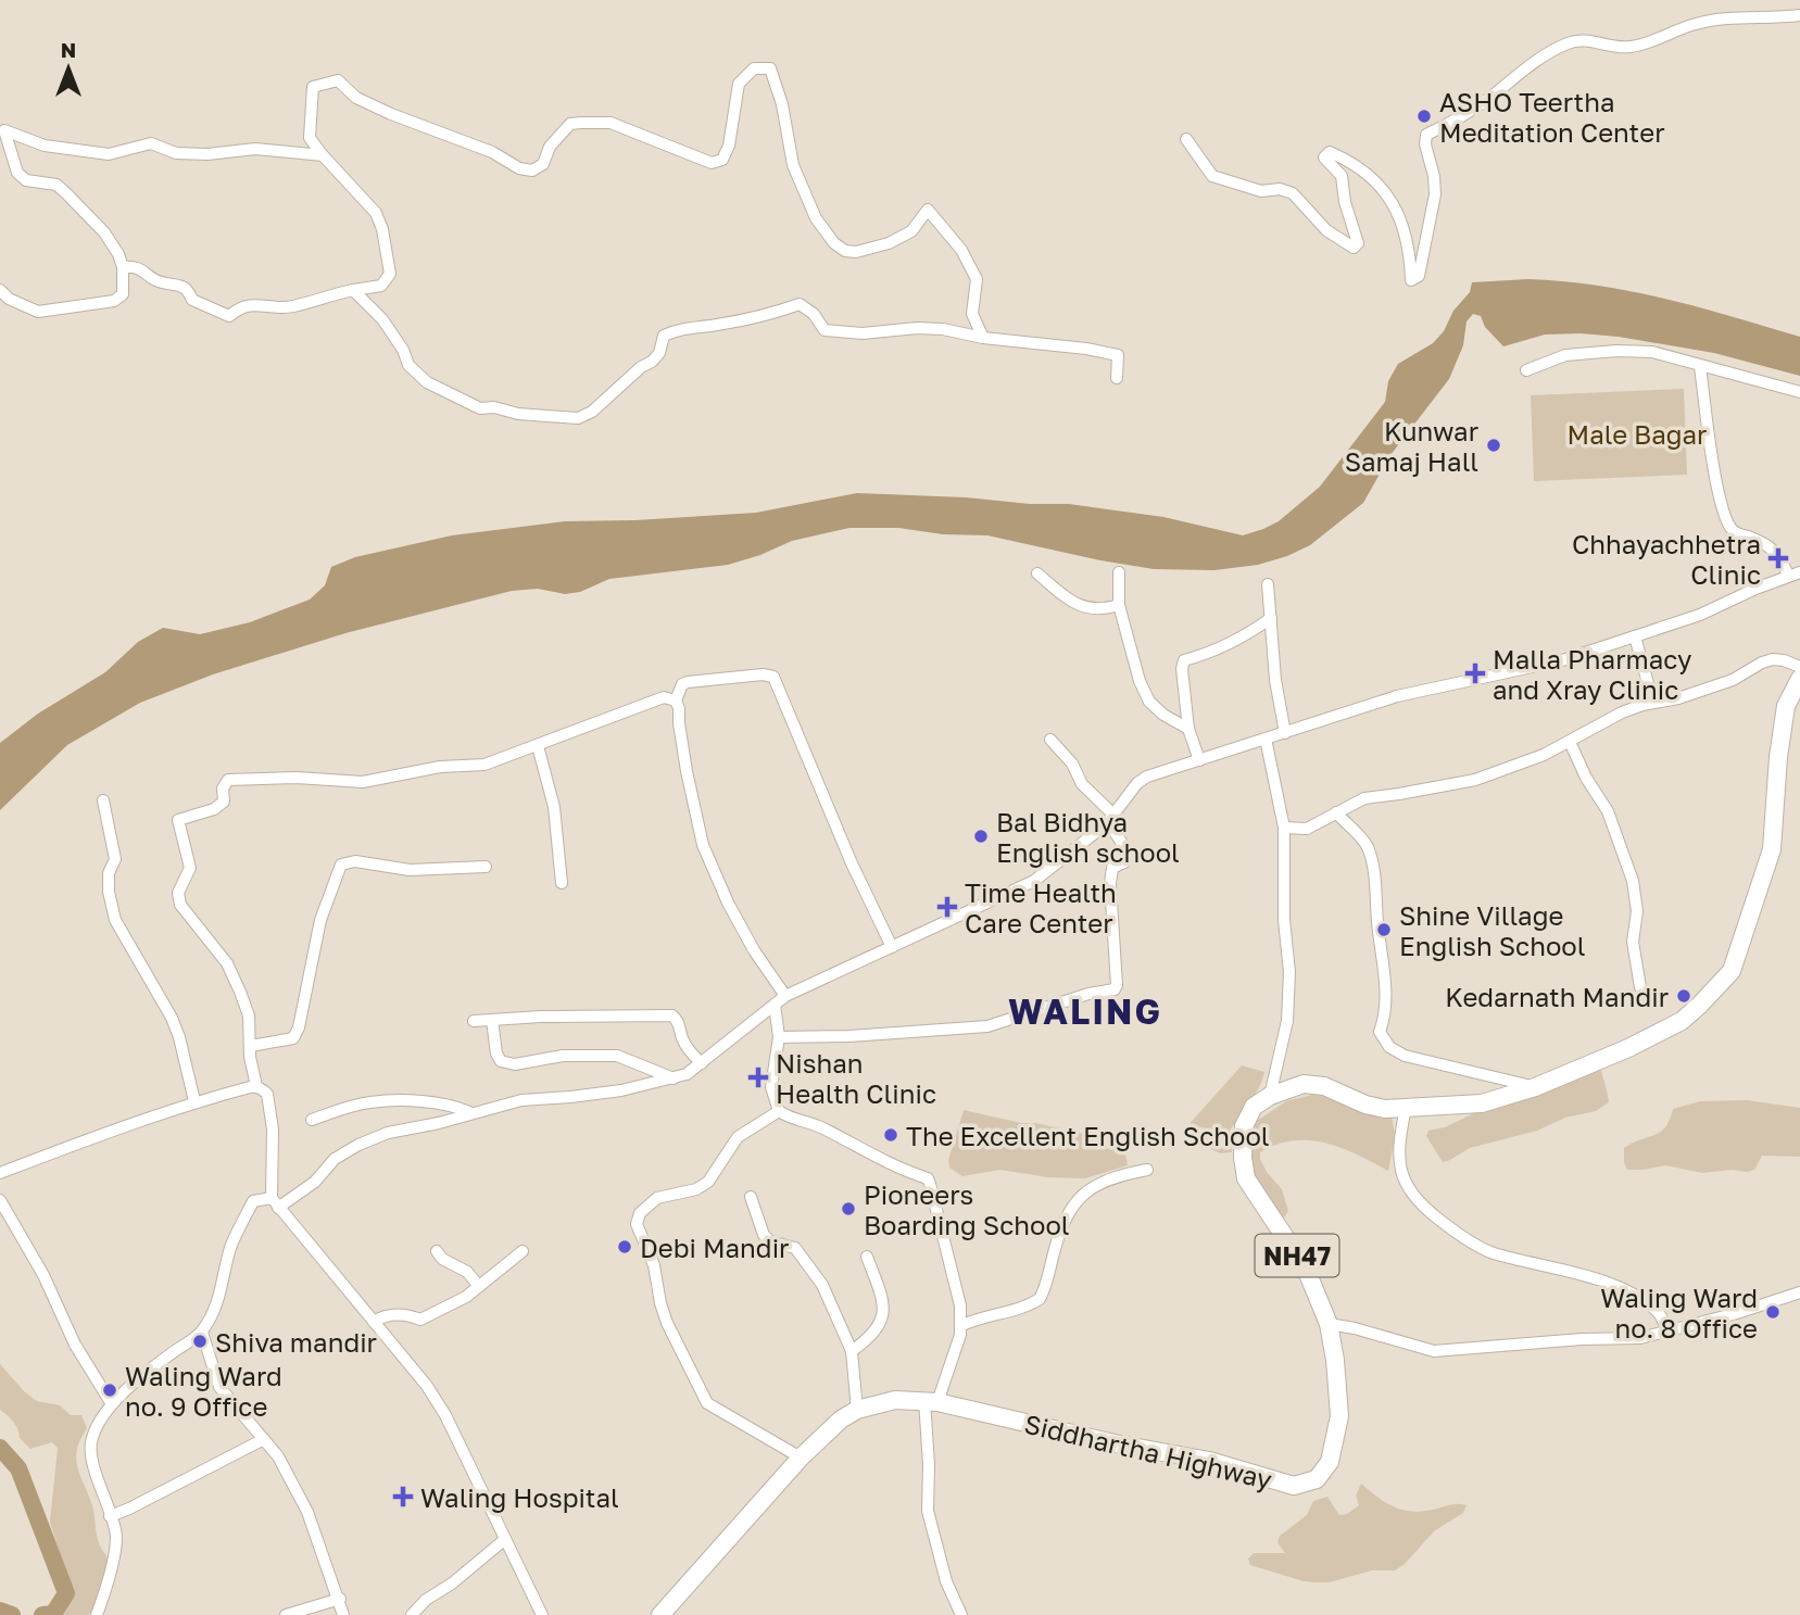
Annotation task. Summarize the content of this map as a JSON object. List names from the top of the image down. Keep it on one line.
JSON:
{"streets":{"highway":["NH47","Siddhartha Highway"]},"districts":["WALING"],"parks":["Male Bagar"],"places":{"other":["ASHO Teertha Meditation Center","Kunwar Samaj Hall","Bal Bidhya English school","Shine Village English School","Kedarnath Mandir","The Excellent English School","Pioneers Boarding School","Debi Mandir","Waling Ward no. 8 Office","Shiva mandir","Waling Ward no. 9 Office"],"health":["Chhayachhetra Clinic","Malla Pharmacy and Xray Clinic","Time Health Care Center","Nishan Health Clinic","Waling Hospital"]},"north":"top"}
